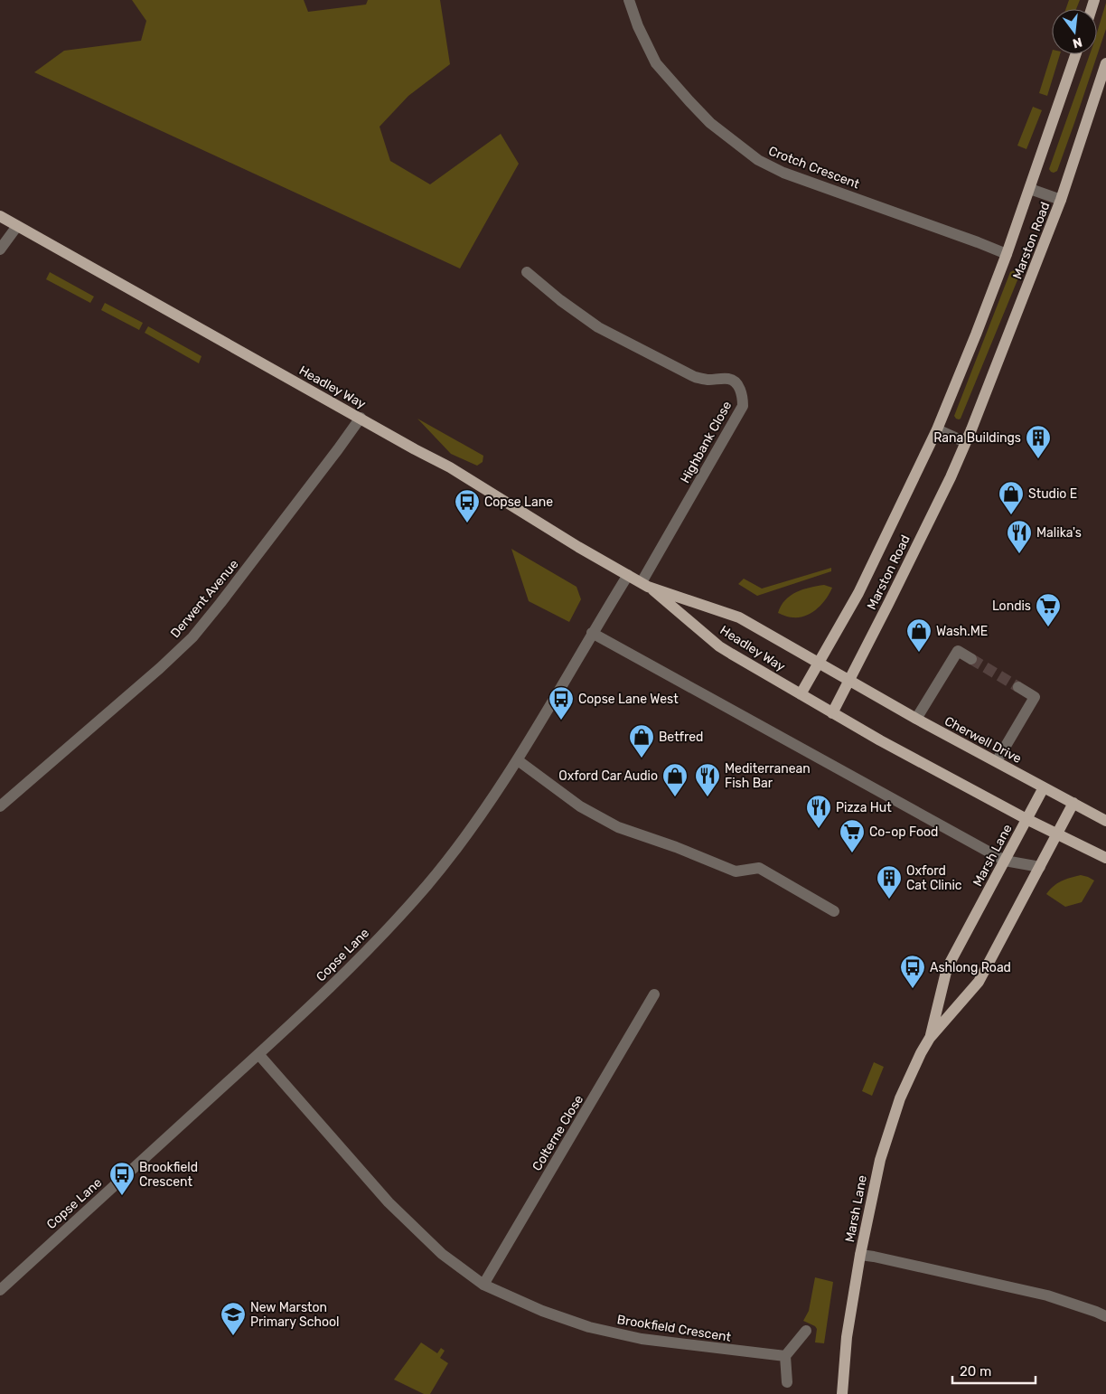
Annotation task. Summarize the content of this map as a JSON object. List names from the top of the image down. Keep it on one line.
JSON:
{"streets":{"main road":["Marston Road","Headley Way","Cherwell Drive","Marsh Lane"],"street":["Crotch Crescent","Highbank Close","Derwent Avenue","Copse Lane","Colterne Close","Brookfield Crescent"]},"crossings":[["Crotch Crescent","Marston Road"],["Marston Road","Headley Way"],["Marston Road","Cherwell Drive"],["Headley Way","Highbank Close"],["Headley Way","Derwent Avenue"],["Headley Way","Cherwell Drive"],["Headley Way","Marsh Lane"],["Headley Way","Copse Lane"],["Cherwell Drive","Marsh Lane"],["Copse Lane","Brookfield Crescent"],["Colterne Close","Brookfield Crescent"]],"places":{"building":["Rana Buildings","Oxford Cat Clinic"],"shop":["Studio E","Wash.ME","Betfred","Oxford Car Audio"],"bus stop":["Copse Lane","Copse Lane West","Ashlong Road","Brookfield Crescent"],"restaurant":["Malika's","Mediterranean Fish Bar","Pizza Hut"],"supermarket":["Londis","Co-op Food"],"school or university":["New Marston Primary School"]},"scale_bar":"20 m","north":"bottom"}
